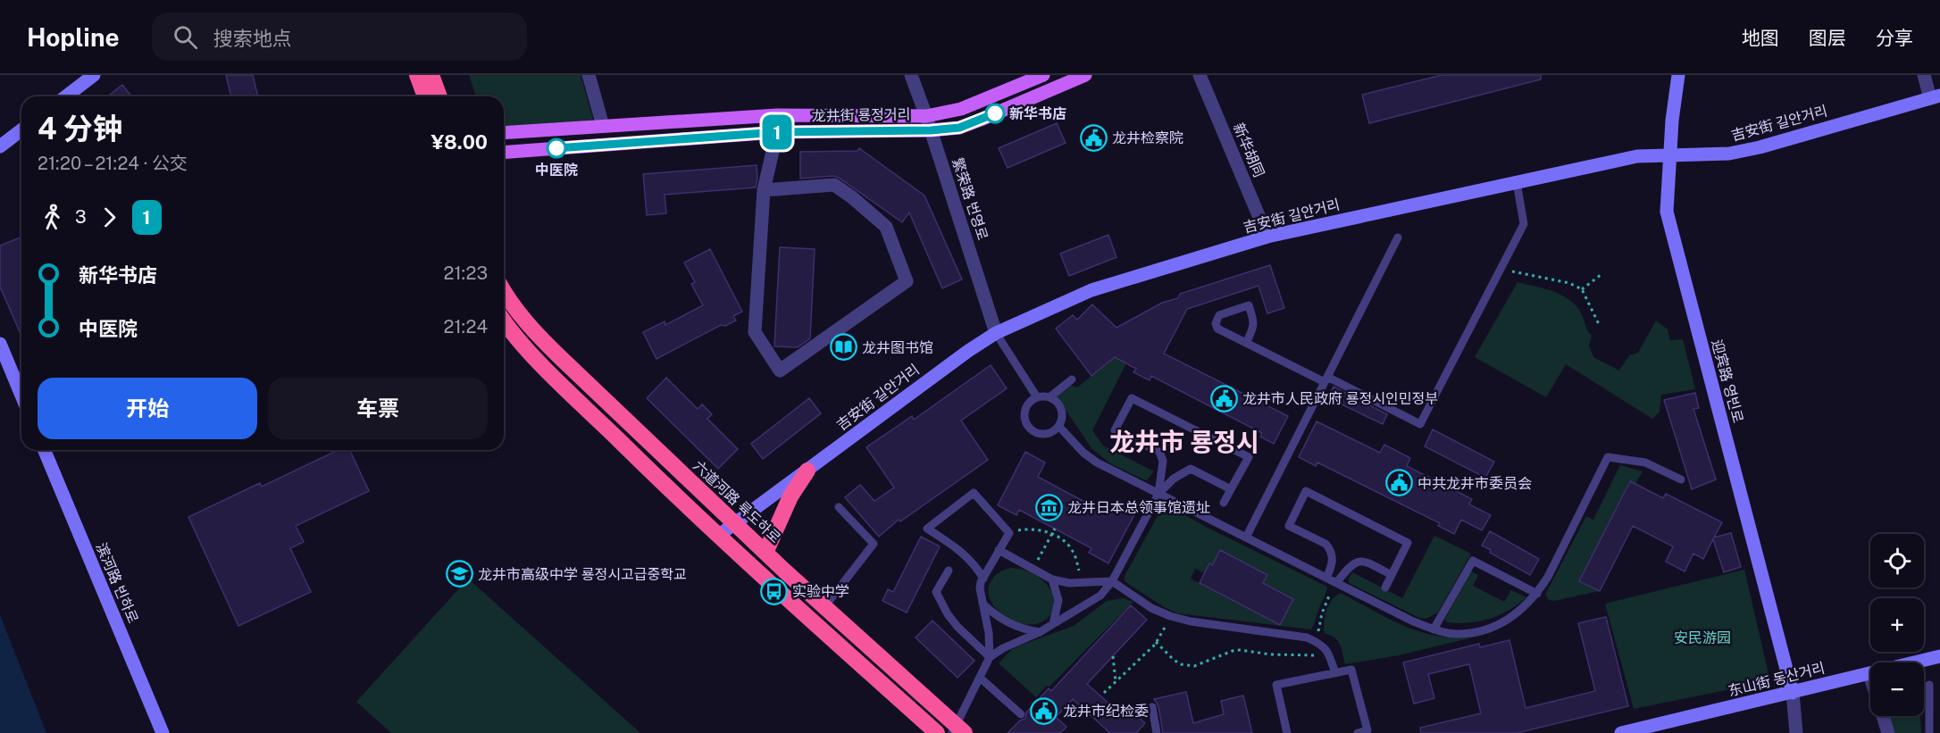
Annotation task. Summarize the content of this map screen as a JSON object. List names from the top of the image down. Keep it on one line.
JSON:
{"streets":{"highway":["六道河路 륙도하로"],"main road":["龙井街 룡정거리"],"street":["吉安街 길안거리","新华胡同","繁荣路 번영로","迎宾路 영빈로","滨河路 빈하로","东山街 동산거리"]},"crossings":[["龙井街 룡정거리","繁荣路 번영로"],["吉安街 길안거리","新华胡同"],["吉安街 길안거리","繁荣路 번영로"],["吉安街 길안거리","迎宾路 영빈로"],["吉安街 길안거리","六道河路 륙도하로"],["迎宾路 영빈로","东山街 동산거리"]],"districts":["龙井市 룡정시"],"parks":["安民游园"],"places":{"other":["新华书店","中医院"],"public building":["龙井检察院","龙井市人民政府 룡정시인민정부","中共龙井市委员会","龙井市纪检委"],"library":["龙井图书馆"],"museum":["龙井日本总领事馆遗址"],"school or university":["龙井市高级中学 룡정시고급중학교"],"bus stop":["实验中学"]},"lines":["bus line 1"],"page":{"header":"Hopline","search":"搜索地点","nav":["地图","图层","分享"],"on_map":"1","heading":["4 分钟","21:20 – 21:24 · 公交","¥8.00"],"legs":["3","1"],"list":[{"name":"新华书店","value":"21:23"},{"name":"中医院","value":"21:24"}],"buttons":["开始","车票"],"map_buttons":["+","−"]}}
